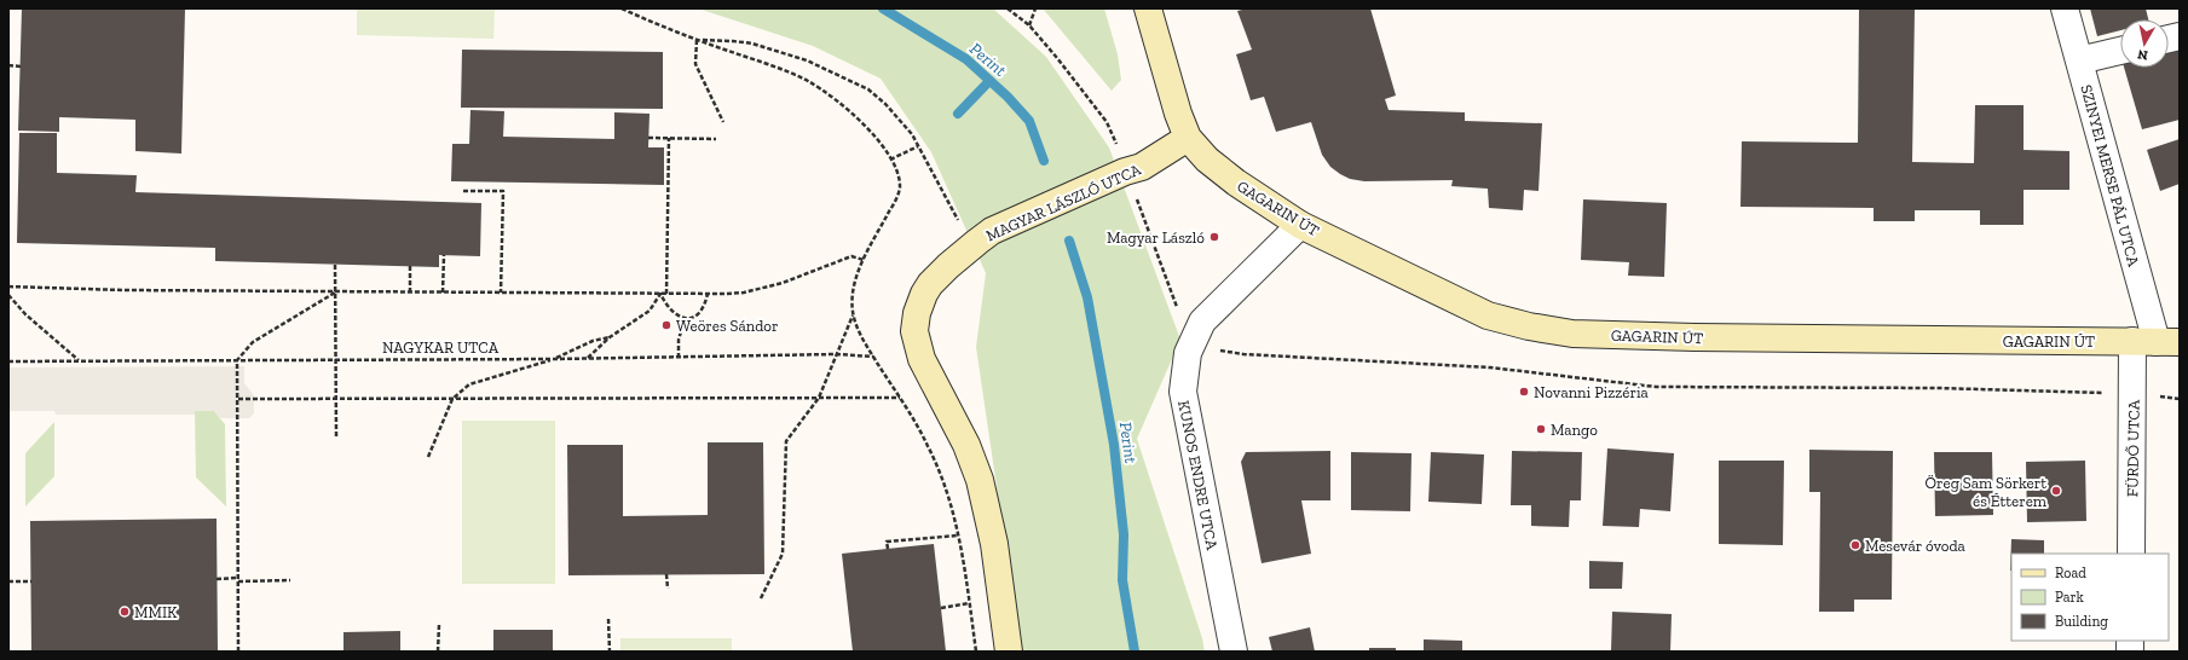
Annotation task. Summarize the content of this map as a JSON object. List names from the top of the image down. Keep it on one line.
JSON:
{"streets":{"street":["SZINYEI MERSE PÁL UTCA","MAGYAR LÁSZLÓ UTCA","GAGARIN ÚT","FÜRDŐ UTCA","KUNOS ENDRE UTCA"],"path":["NAGYKAR UTCA"]},"crossings":[["SZINYEI MERSE PÁL UTCA","GAGARIN ÚT"],["SZINYEI MERSE PÁL UTCA","FÜRDŐ UTCA"],["MAGYAR LÁSZLÓ UTCA","GAGARIN ÚT"],["GAGARIN ÚT","FÜRDŐ UTCA"],["GAGARIN ÚT","KUNOS ENDRE UTCA"]],"water":["Perint"],"places":["Magyar László","Weöres Sándor","Novanni Pizzéria","Mango","Öreg Sam Sörkert és Étterem","Mesevár óvoda","MMIK"],"legend":["Road","Park","Building"],"north":"bottom"}
